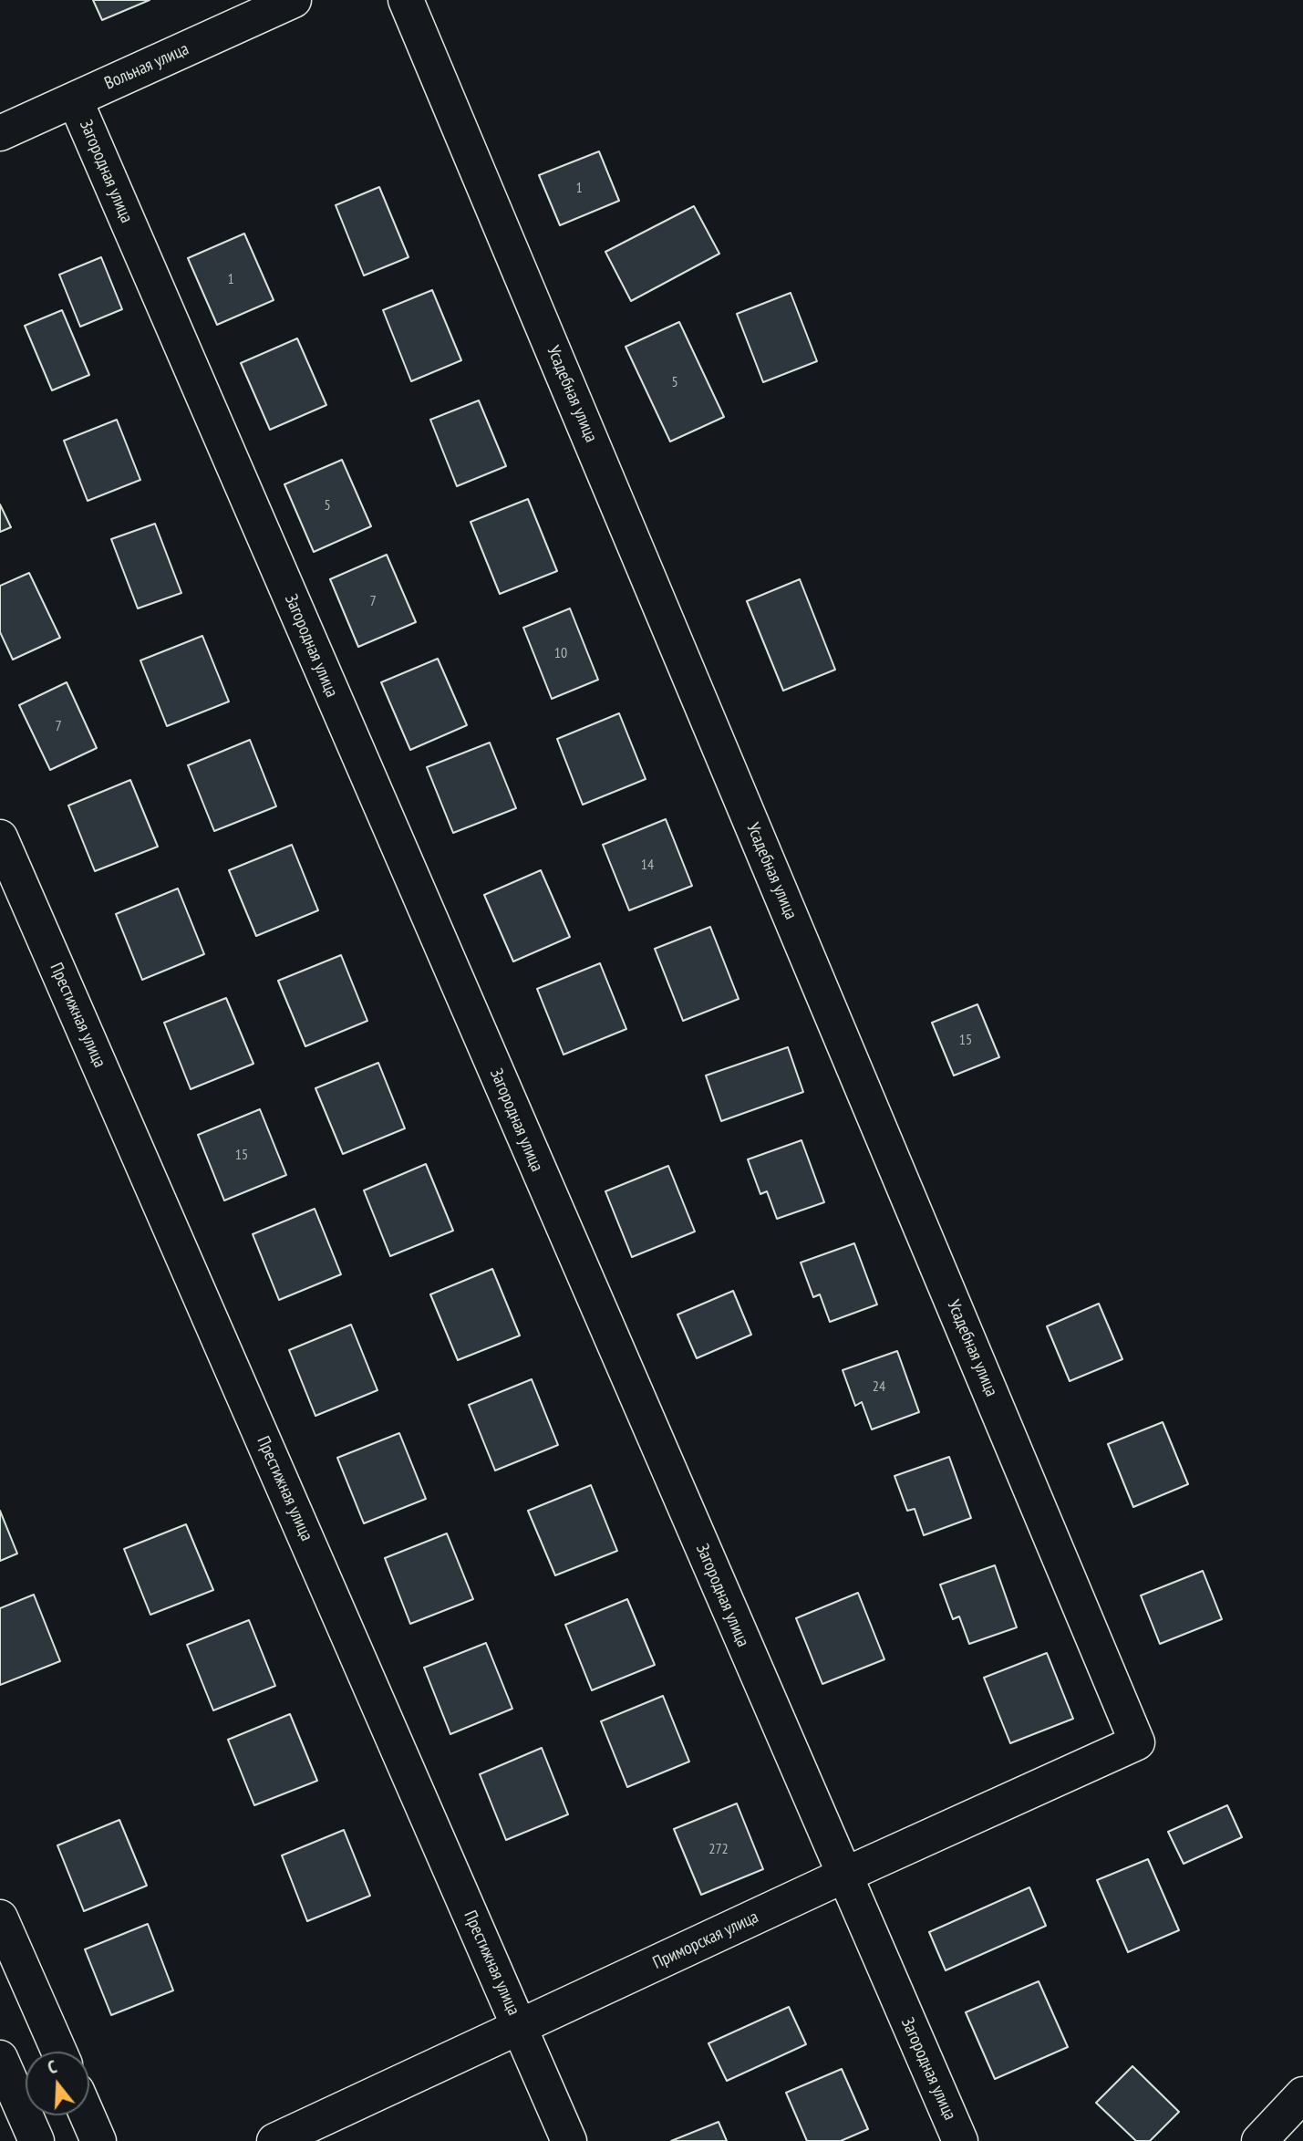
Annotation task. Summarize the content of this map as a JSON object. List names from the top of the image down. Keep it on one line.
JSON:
{"streets":{"street":["Вольная улица","Загородная улица","Усадебная улица","Престижная улица","Приморская улица"]},"crossings":[["Вольная улица","Загородная улица"],["Загородная улица","Приморская улица"],["Усадебная улица","Приморская улица"],["Престижная улица","Приморская улица"]],"house_numbers":["1","1","5","5","7","10","7","14","15","15","24","272"],"north":"top"}
